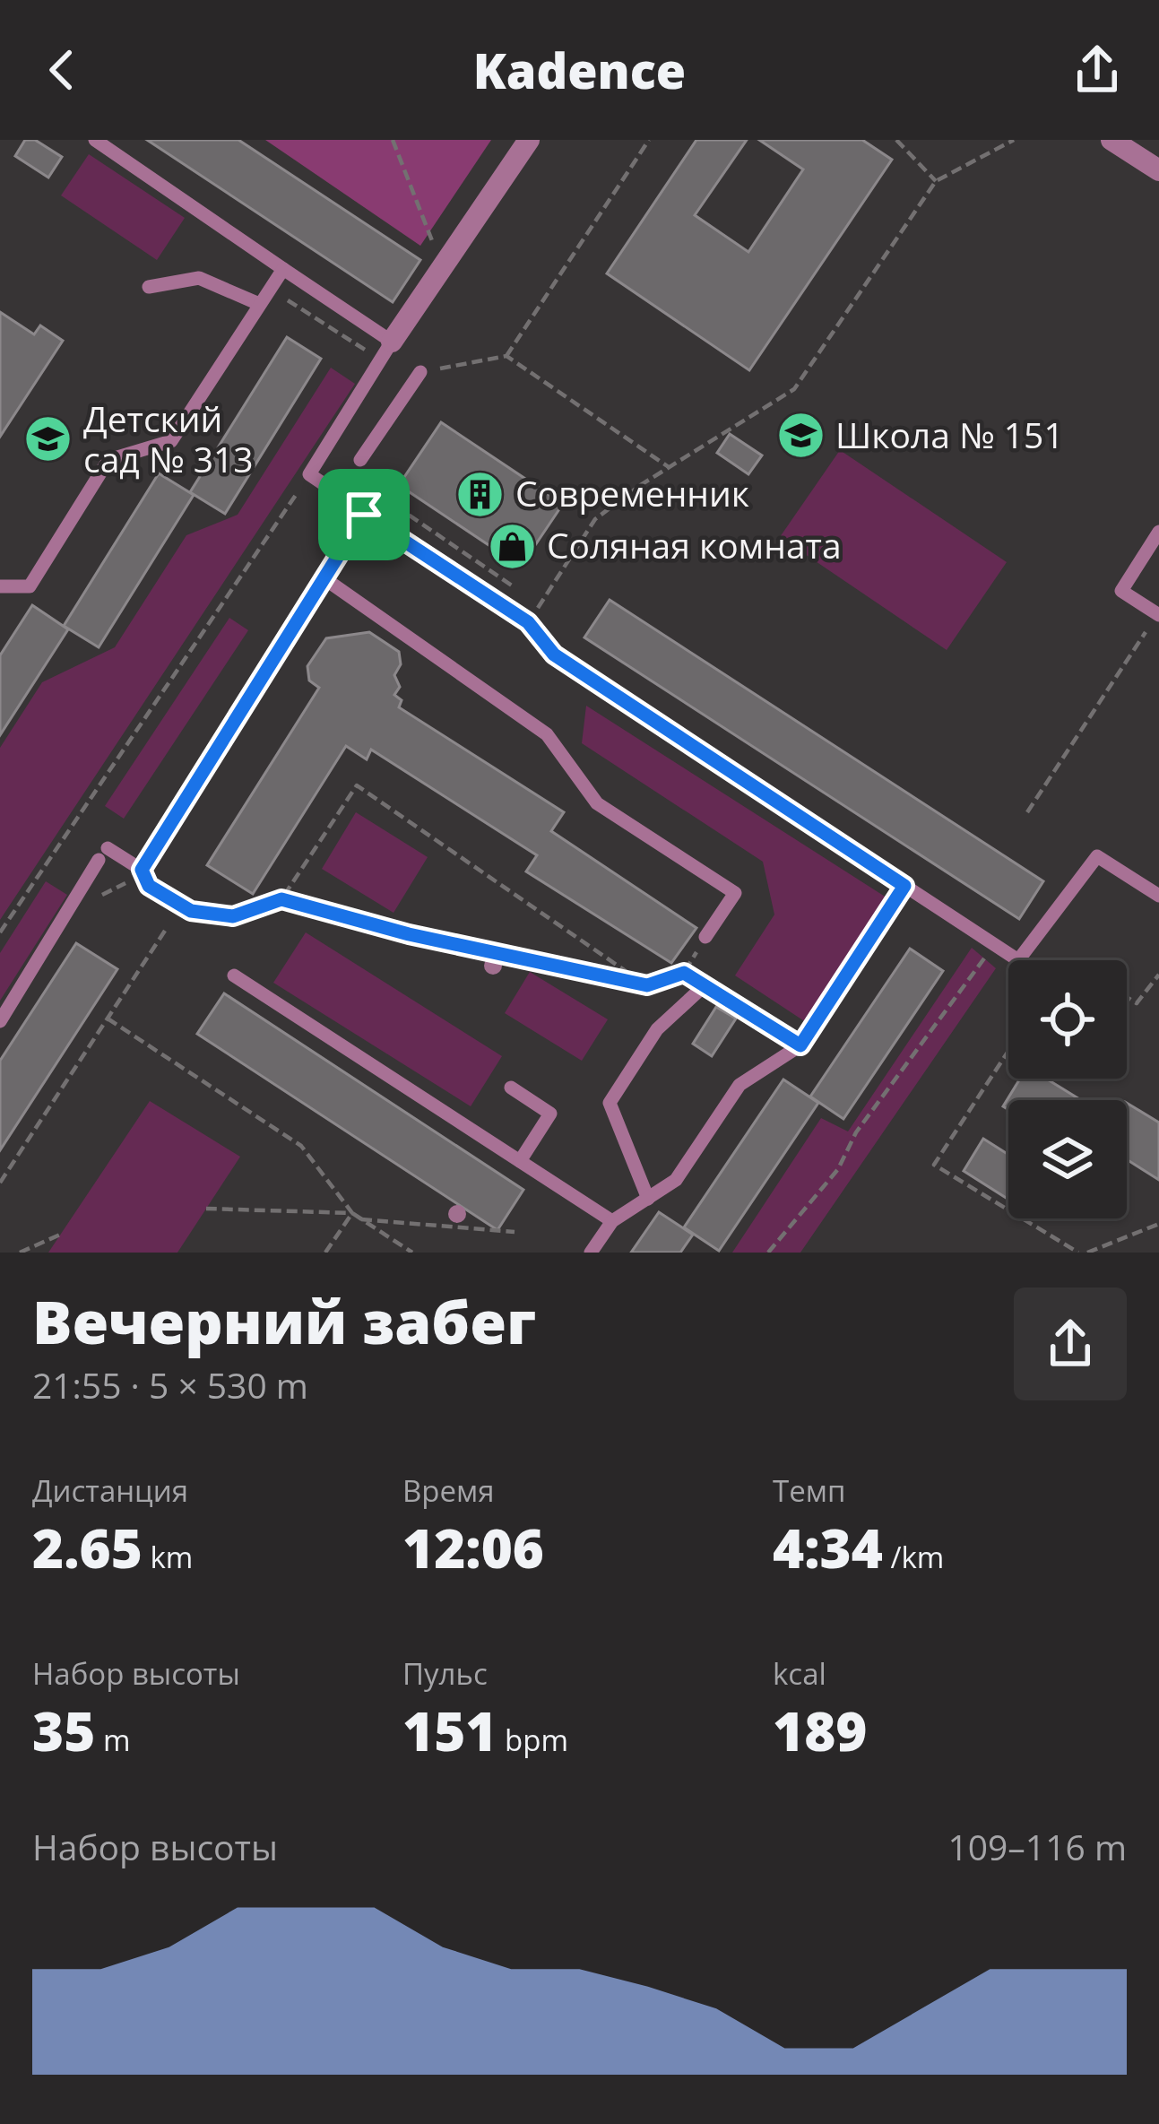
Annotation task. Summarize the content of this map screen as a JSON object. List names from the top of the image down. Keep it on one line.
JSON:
{"places":{"school or university":["Школа № 151","Детский сад № 313"],"building":["Современник"],"shop":["Соляная комната"]},"page":{"header":"Kadence","heading":["Вечерний забег","21:55 · 5 × 530 m"],"stats":[["Дистанция","2.65 km"],["Время","12:06"],["Темп","4:34 /km"],["Набор высоты","35 m"],["Пульс","151 bpm"],["kcal","189"]],"chart":["Набор высоты","109–116 m"]}}
